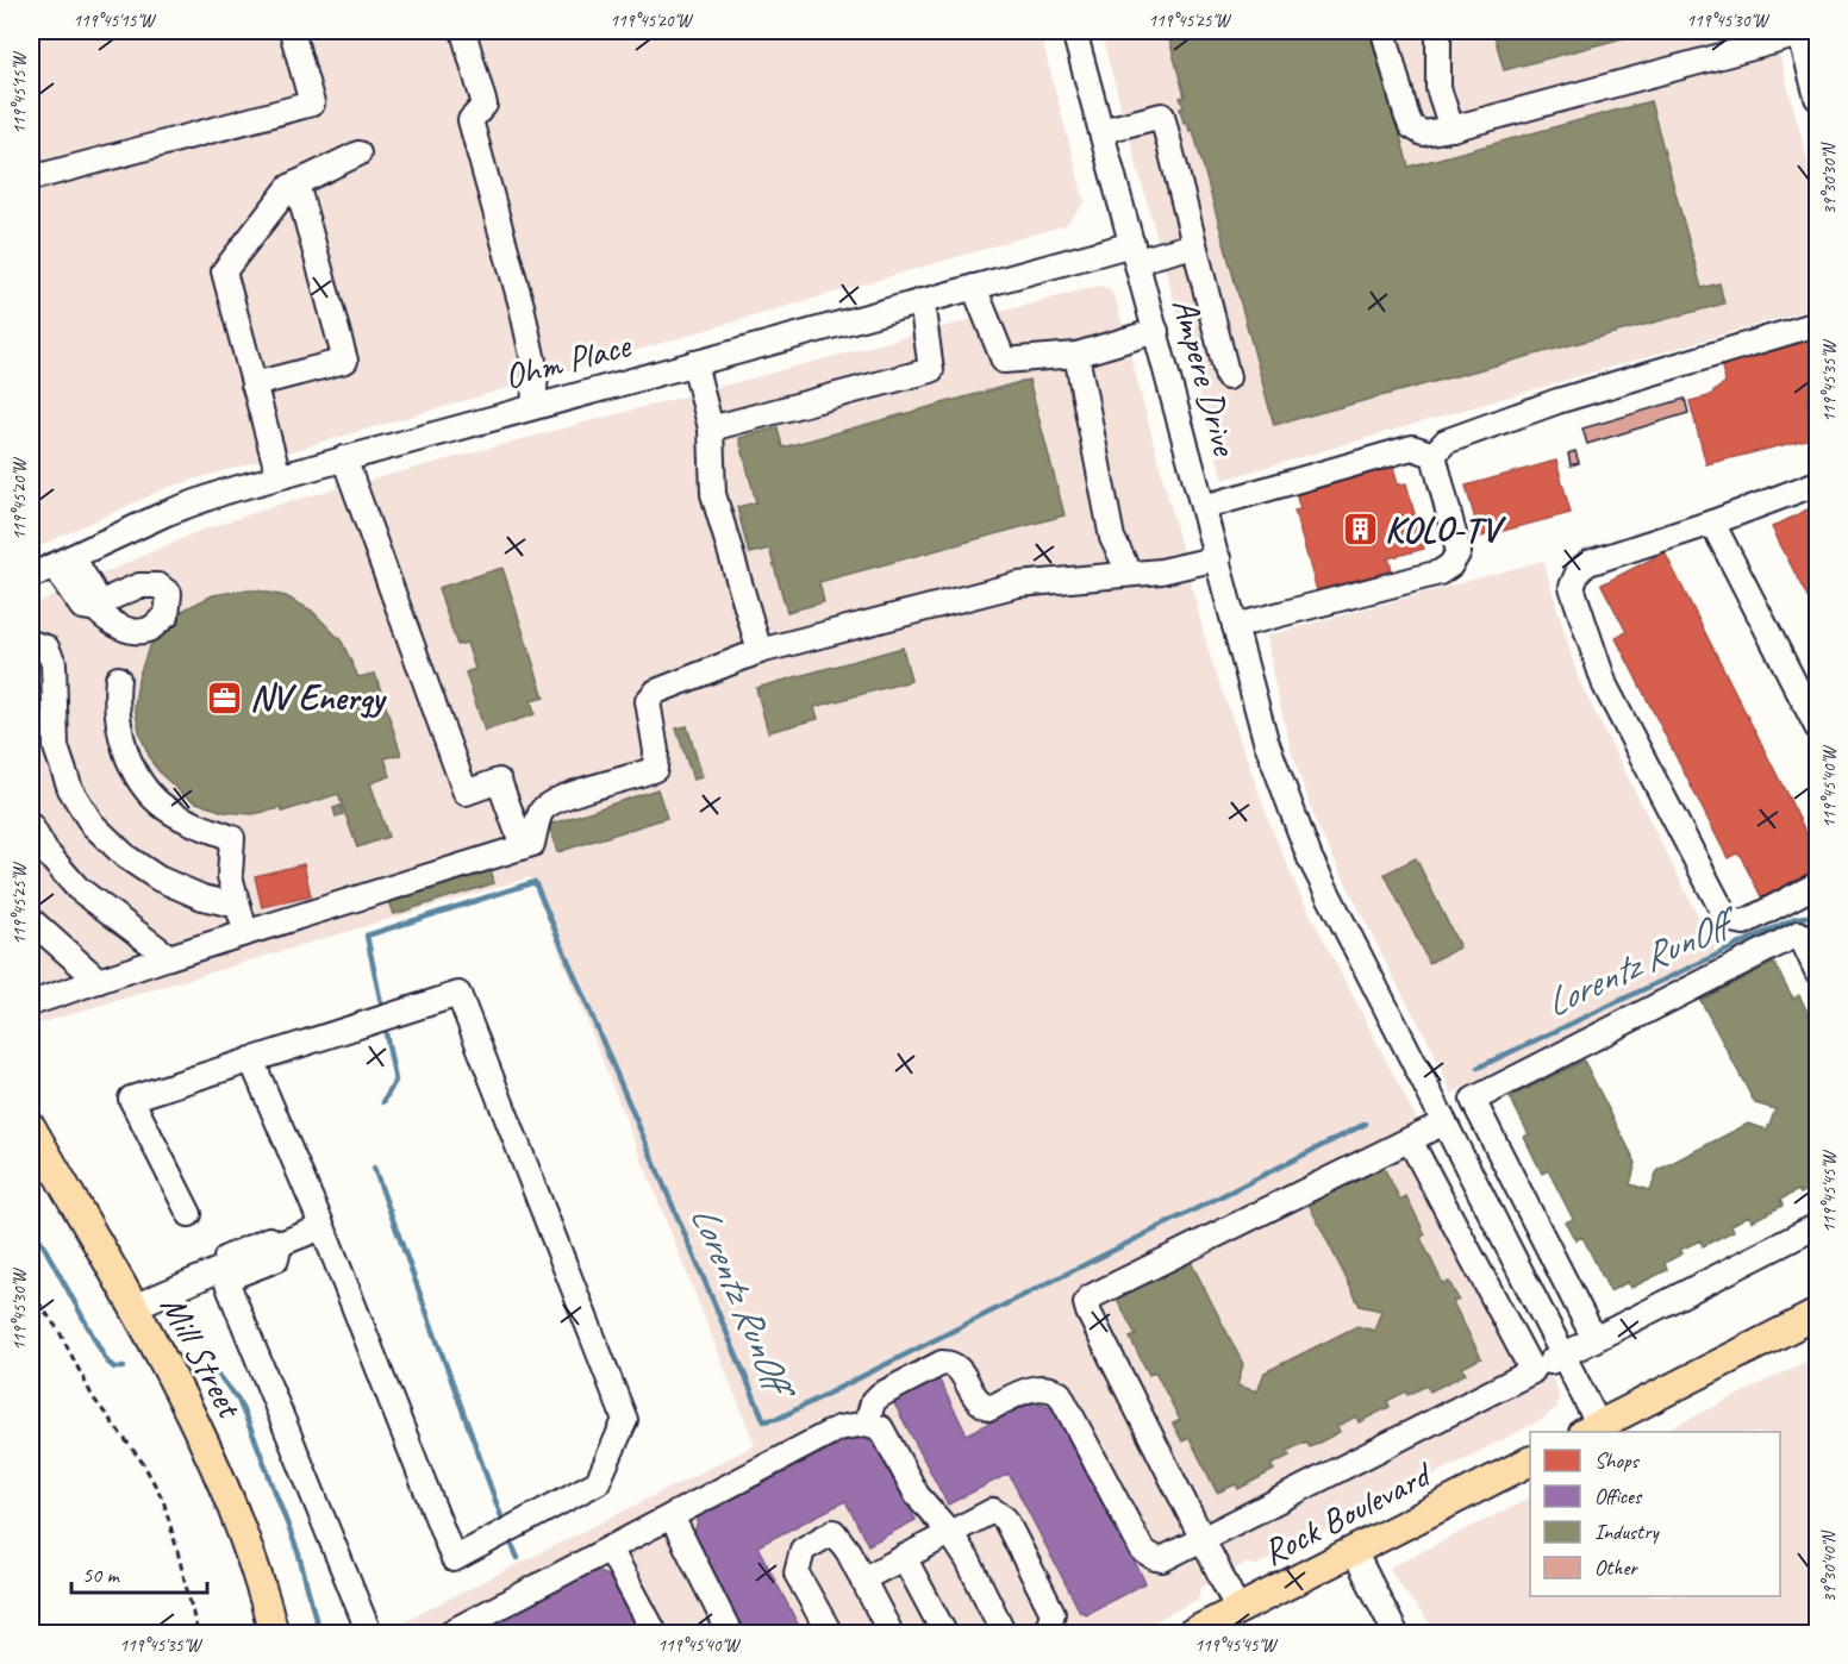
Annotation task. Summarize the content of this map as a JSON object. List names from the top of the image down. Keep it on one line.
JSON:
{"streets":{"main road":["Mill Street","Rock Boulevard"],"street":["Ohm Place","Ampere Drive"]},"crossings":[["Ohm Place","Ampere Drive"]],"water":["Lorentz RunOff"],"places":{"building":["KOLO-TV"],"office":["NV Energy"]},"legend":["Shops","Offices","Industry","Other"],"scale_bar":"50 m","coordinates":["119°45'15\"W","119°45'20\"W","119°45'25\"W","119°45'30\"W","39°30'30\"N","119°45'35\"W","119°45'40\"W","119°45'45\"W","39°30'40\"N"]}
